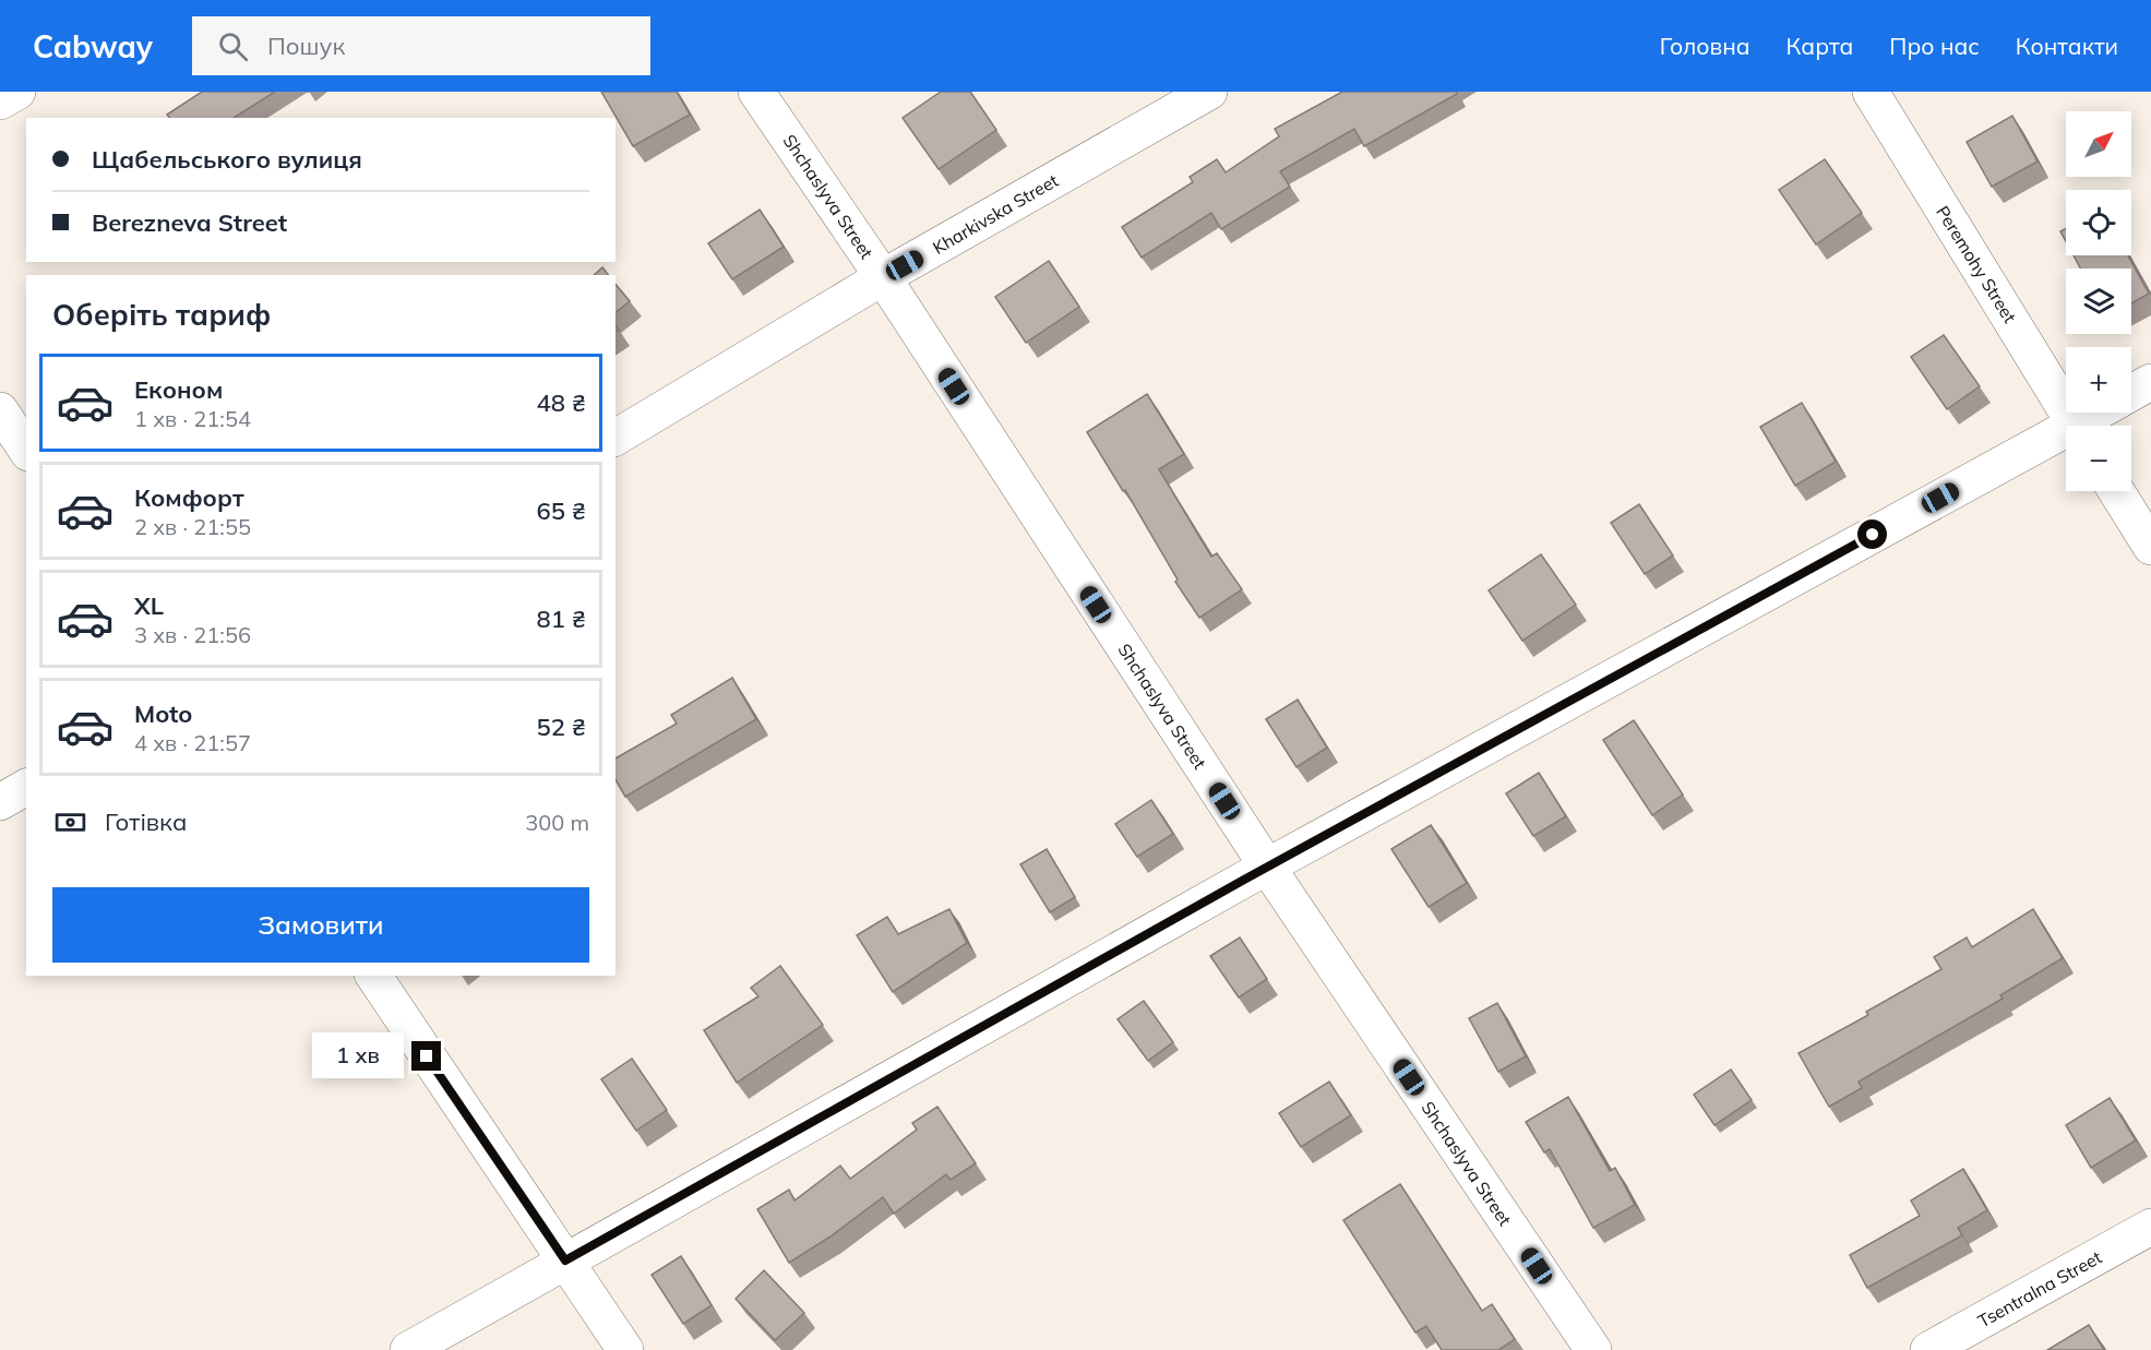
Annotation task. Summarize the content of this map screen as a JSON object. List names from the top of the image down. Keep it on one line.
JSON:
{"streets":{"street":["Shchaslyva Street","Kharkivska Street","Peremohy Street","Tsentralna Street"]},"crossings":[["Shchaslyva Street","Kharkivska Street"]],"north":"top right","page":{"header":"Cabway","search":"Пошук","nav":["Головна","Карта","Про нас","Контакти"],"map_buttons":["+","−"],"banner":["Щабельського вулиця","Berezneva Street"],"heading":"Оберіть тариф","list":[{"name":"Економ","note":"1 хв · 21:54","value":"48 ₴"},{"name":"Комфорт","note":"2 хв · 21:55","value":"65 ₴"},{"name":"XL","note":"3 хв · 21:56","value":"81 ₴"},{"name":"Moto","note":"4 хв · 21:57","value":"52 ₴"}],"pay":["Готівка","300 m"],"buttons":"Замовити","bubble":"1 хв"}}
